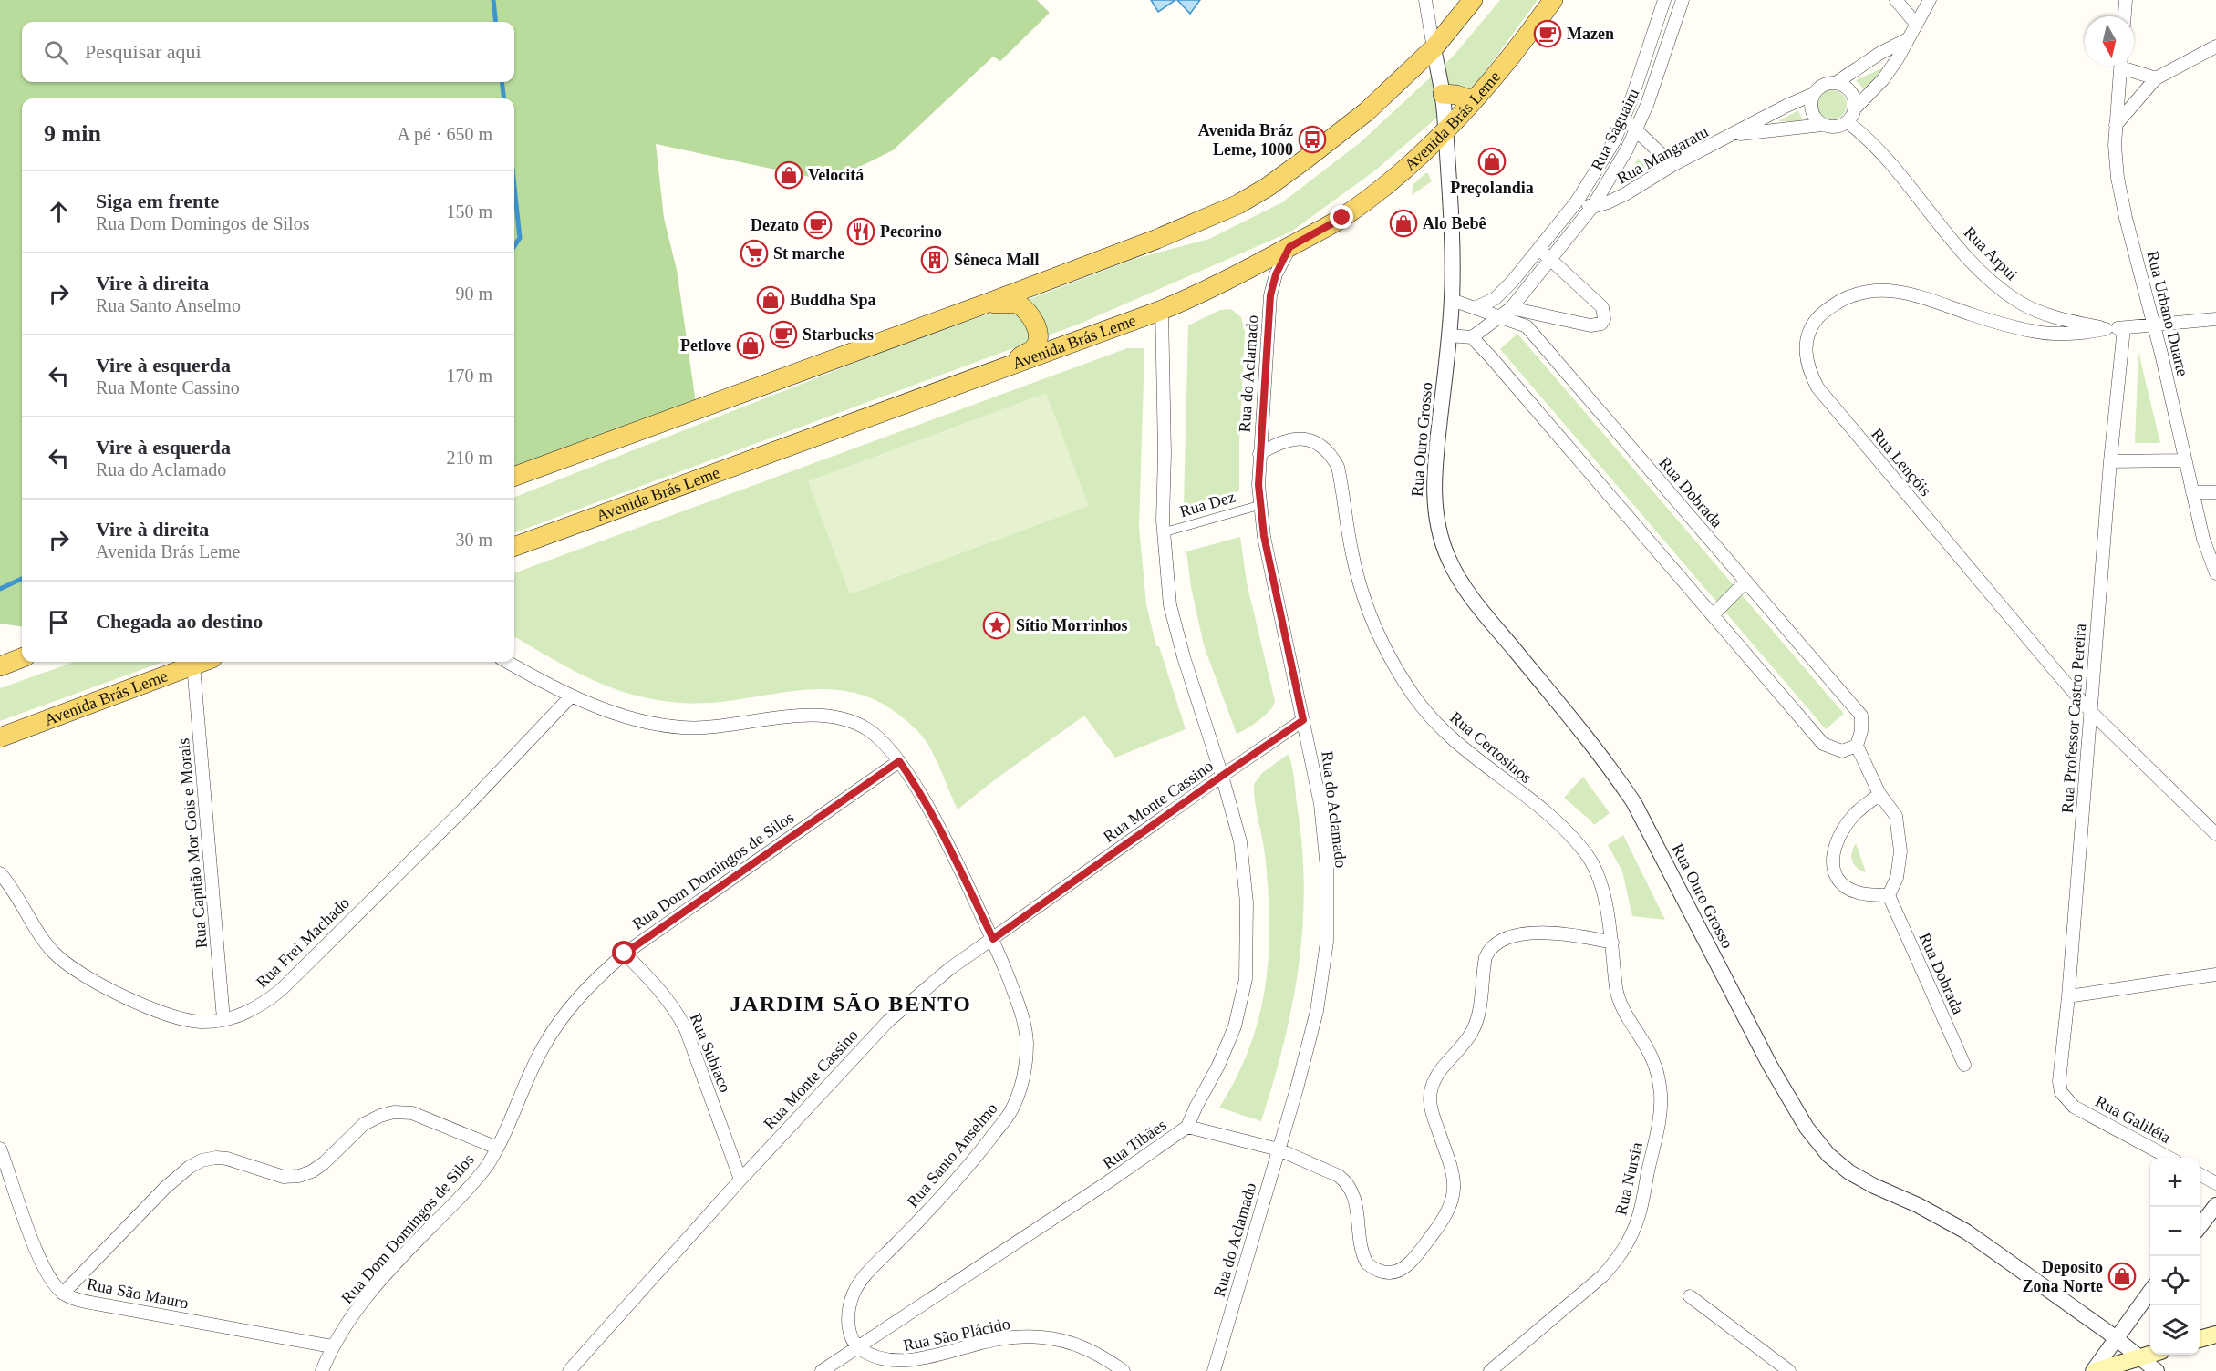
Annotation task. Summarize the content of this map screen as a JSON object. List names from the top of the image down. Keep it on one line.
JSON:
{"streets":{"main road":["Avenida Brás Leme"],"street":["Rua Ságuairu","Rua Mangaratu","Rua Arpui","Rua Urbano Duarte","Rua do Aclamado","Rua Ouro Grosso","Rua Lençóis","Rua Dobrada","Rua Dez","Rua Professor Castro Pereira","Rua Certosinos","Rua Monte Cassino","Rua Capitão Mor Gois e Morais","Rua Dom Domingos de Silos","Rua Frei Machado","Rua Subiaco","Rua Galiléia","Rua Tibães","Rua Santo Anselmo","Rua Nursia","Rua São Mauro","Rua São Plácido"]},"crossings":[["Avenida Brás Leme","Rua do Aclamado"],["Avenida Brás Leme","Rua Ouro Grosso"],["Avenida Brás Leme","Rua Capitão Mor Gois e Morais"],["Avenida Brás Leme","Rua Tibães"],["Rua Ságuairu","Rua Mangaratu"],["Rua Ságuairu","Rua Dobrada"],["Rua Mangaratu","Rua Arpui"],["Rua Arpui","Rua Urbano Duarte"],["Rua Arpui","Rua Lençóis"],["Rua Arpui","Rua Professor Castro Pereira"],["Rua do Aclamado","Rua Dez"],["Rua do Aclamado","Rua Certosinos"],["Rua do Aclamado","Rua Monte Cassino"],["Rua Ouro Grosso","Rua Dobrada"],["Rua Lençóis","Rua Professor Castro Pereira"],["Rua Dez","Rua Tibães"],["Rua Professor Castro Pereira","Rua Galiléia"],["Rua Certosinos","Rua Nursia"],["Rua Monte Cassino","Rua Subiaco"],["Rua Monte Cassino","Rua Tibães"],["Rua Monte Cassino","Rua Santo Anselmo"],["Rua Capitão Mor Gois e Morais","Rua Frei Machado"],["Rua Dom Domingos de Silos","Rua Subiaco"],["Rua Dom Domingos de Silos","Rua Santo Anselmo"],["Rua Dom Domingos de Silos","Rua São Mauro"],["Rua Frei Machado","Rua Santo Anselmo"],["Rua Tibães","Rua Santo Anselmo"],["Rua Tibães","Rua São Plácido"],["Rua Santo Anselmo","Rua São Plácido"]],"districts":["JARDIM SÃO BENTO"],"places":{"cafe":["Mazen","Dezato","Starbucks"],"bus stop":["Avenida Bráz Leme, 1000"],"shop":["Preçolandia","Velocitá","Alo Bebê","Buddha Spa","Petlove","Deposito Zona Norte"],"restaurant":["Pecorino"],"supermarket":["St marche"],"building":["Sêneca Mall"],"place":["Sítio Morrinhos"]},"north":"bottom","page":{"search":"Pesquisar aqui","heading":["9 min","A pé · 650 m"],"list":[["Siga em frente","Rua Dom Domingos de Silos","150 m"],["Vire à direita","Rua Santo Anselmo","90 m"],["Vire à esquerda","Rua Monte Cassino","170 m"],["Vire à esquerda","Rua do Aclamado","210 m"],["Vire à direita","Avenida Brás Leme","30 m"],"Chegada ao destino"],"map_buttons":["+","−"]}}
